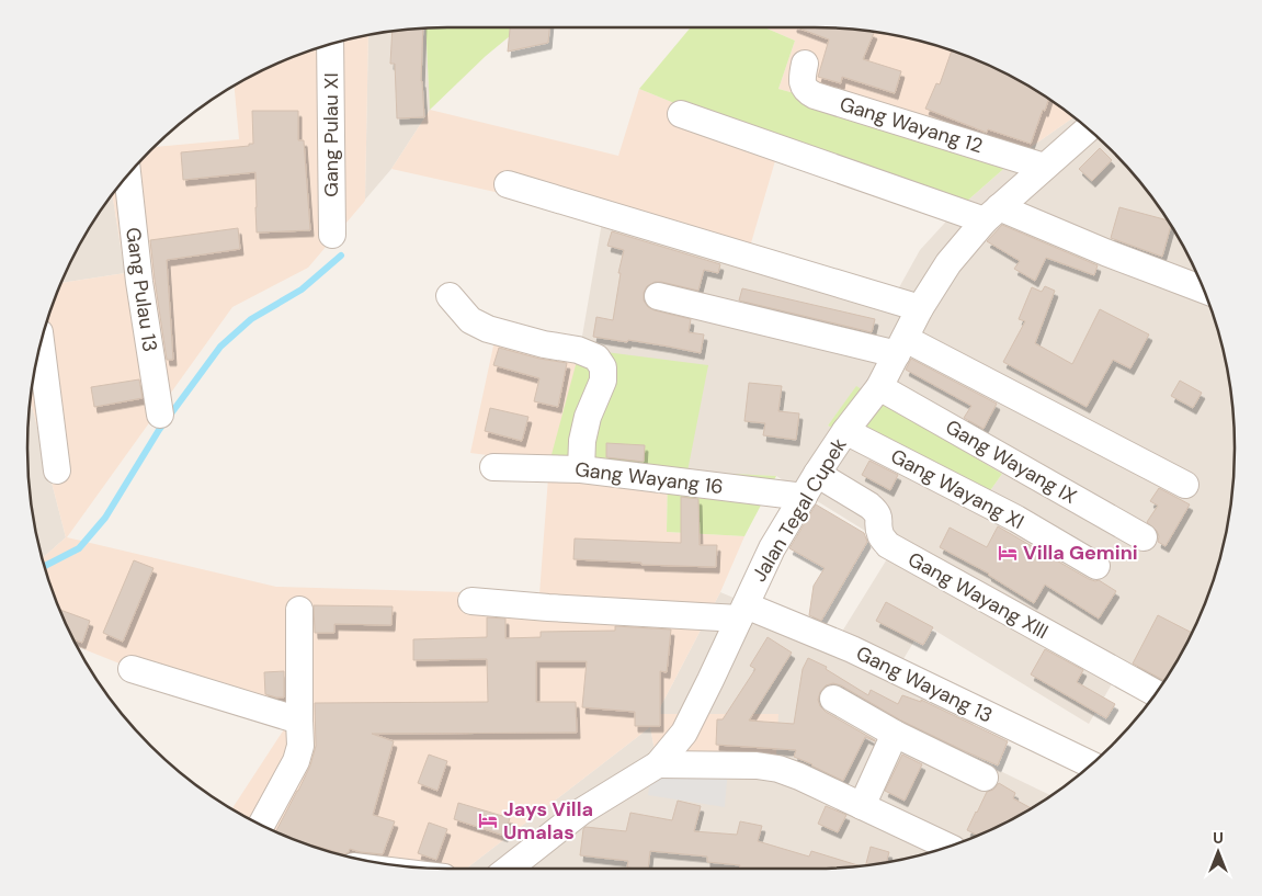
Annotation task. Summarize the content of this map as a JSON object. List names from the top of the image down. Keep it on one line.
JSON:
{"streets":{"street":["Gang Wayang 12","Gang Pulau XI","Gang Pulau 13","Gang Wayang IX","Gang Wayang 16","Gang Wayang XI","Jalan Tegal Cupek","Gang Wayang XIII","Gang Wayang 13"]},"crossings":[["Gang Wayang 12","Jalan Tegal Cupek"],["Gang Wayang IX","Jalan Tegal Cupek"],["Gang Wayang 16","Jalan Tegal Cupek"],["Gang Wayang XI","Jalan Tegal Cupek"],["Jalan Tegal Cupek","Gang Wayang XIII"],["Jalan Tegal Cupek","Gang Wayang 13"]],"places":{"hotel":["Villa Gemini","Jays Villa Umalas"]},"north":"top"}
